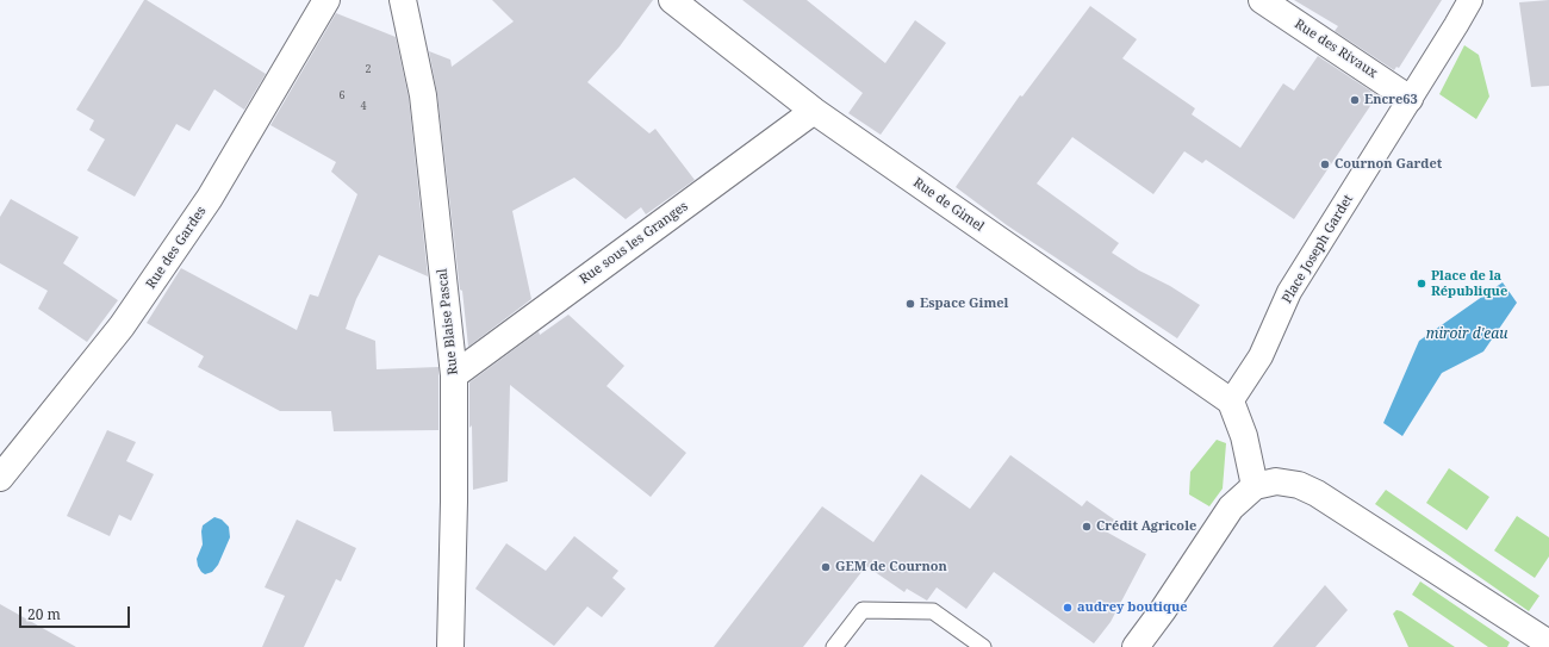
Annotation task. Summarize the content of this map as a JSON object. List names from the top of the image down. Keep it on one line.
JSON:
{"streets":{"street":["Rue des Rivaux","Rue de Gimel","Rue sous les Granges","Rue des Gardes","Place Joseph Gardet","Rue Blaise Pascal"]},"crossings":[["Rue des Rivaux","Place Joseph Gardet"],["Rue de Gimel","Rue sous les Granges"],["Rue de Gimel","Place Joseph Gardet"],["Rue sous les Granges","Rue Blaise Pascal"]],"water":["miroir d'eau"],"places":["Encre63","Cournon Gardet","Place de la République","Espace Gimel","Crédit Agricole","GEM de Cournon","audrey boutique"],"house_numbers":["2","6","4"],"scale_bar":"20 m"}
